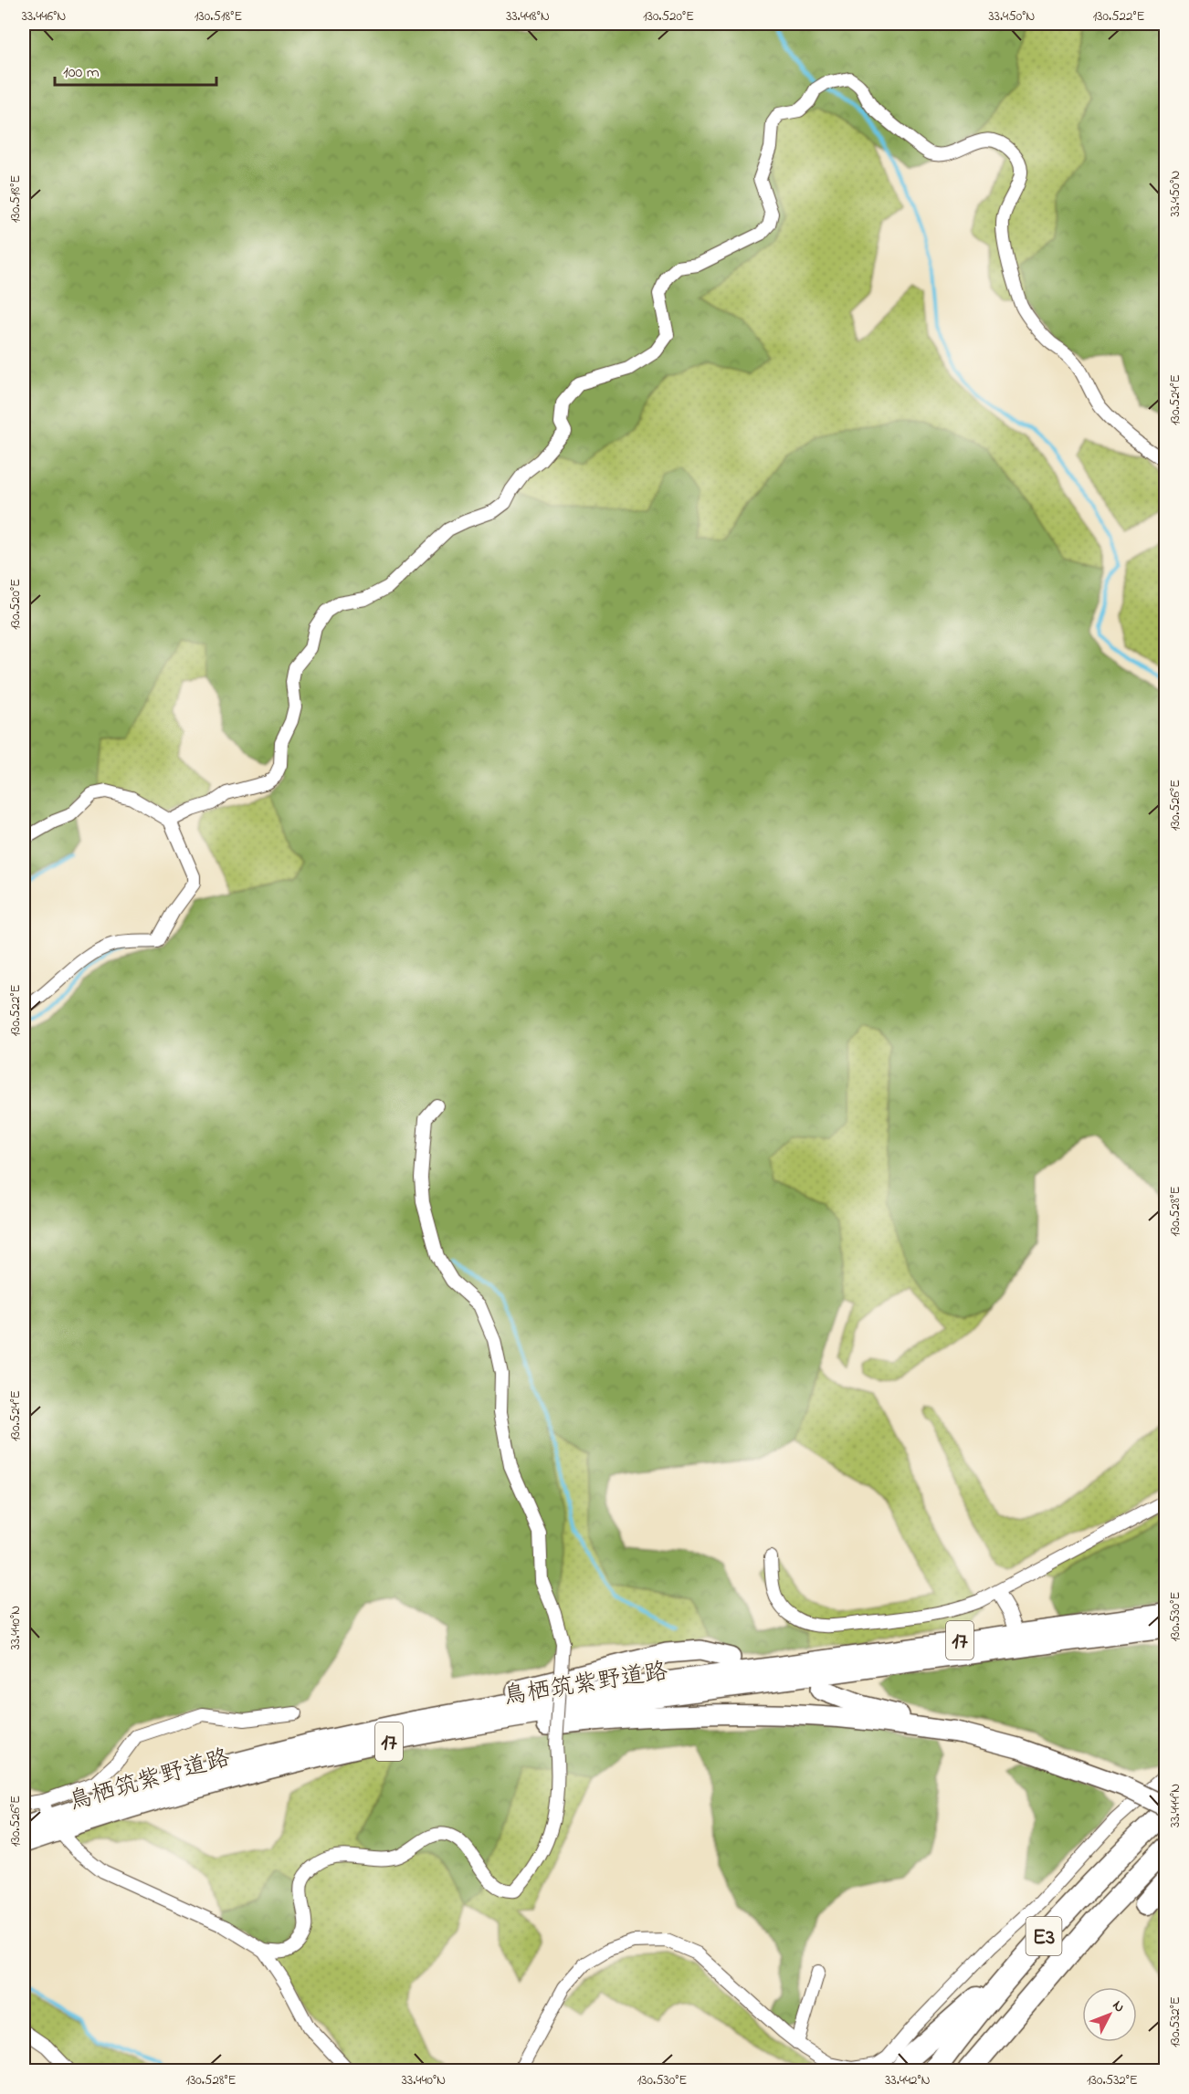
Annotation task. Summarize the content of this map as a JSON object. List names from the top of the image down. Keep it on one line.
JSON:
{"streets":{"highway":["E3"],"main road":["17","鳥栖筑紫野道路"]},"crossings":[["17","鳥栖筑紫野道路"]],"scale_bar":"100 m","north":"top right","coordinates":["33.446°N","130.518°E","33.448°N","130.520°E","33.450°N","130.522°E","130.524°E","130.526°E","130.528°E","130.530°E","33.440°N","33.444°N","130.532°E","33.442°N"]}
